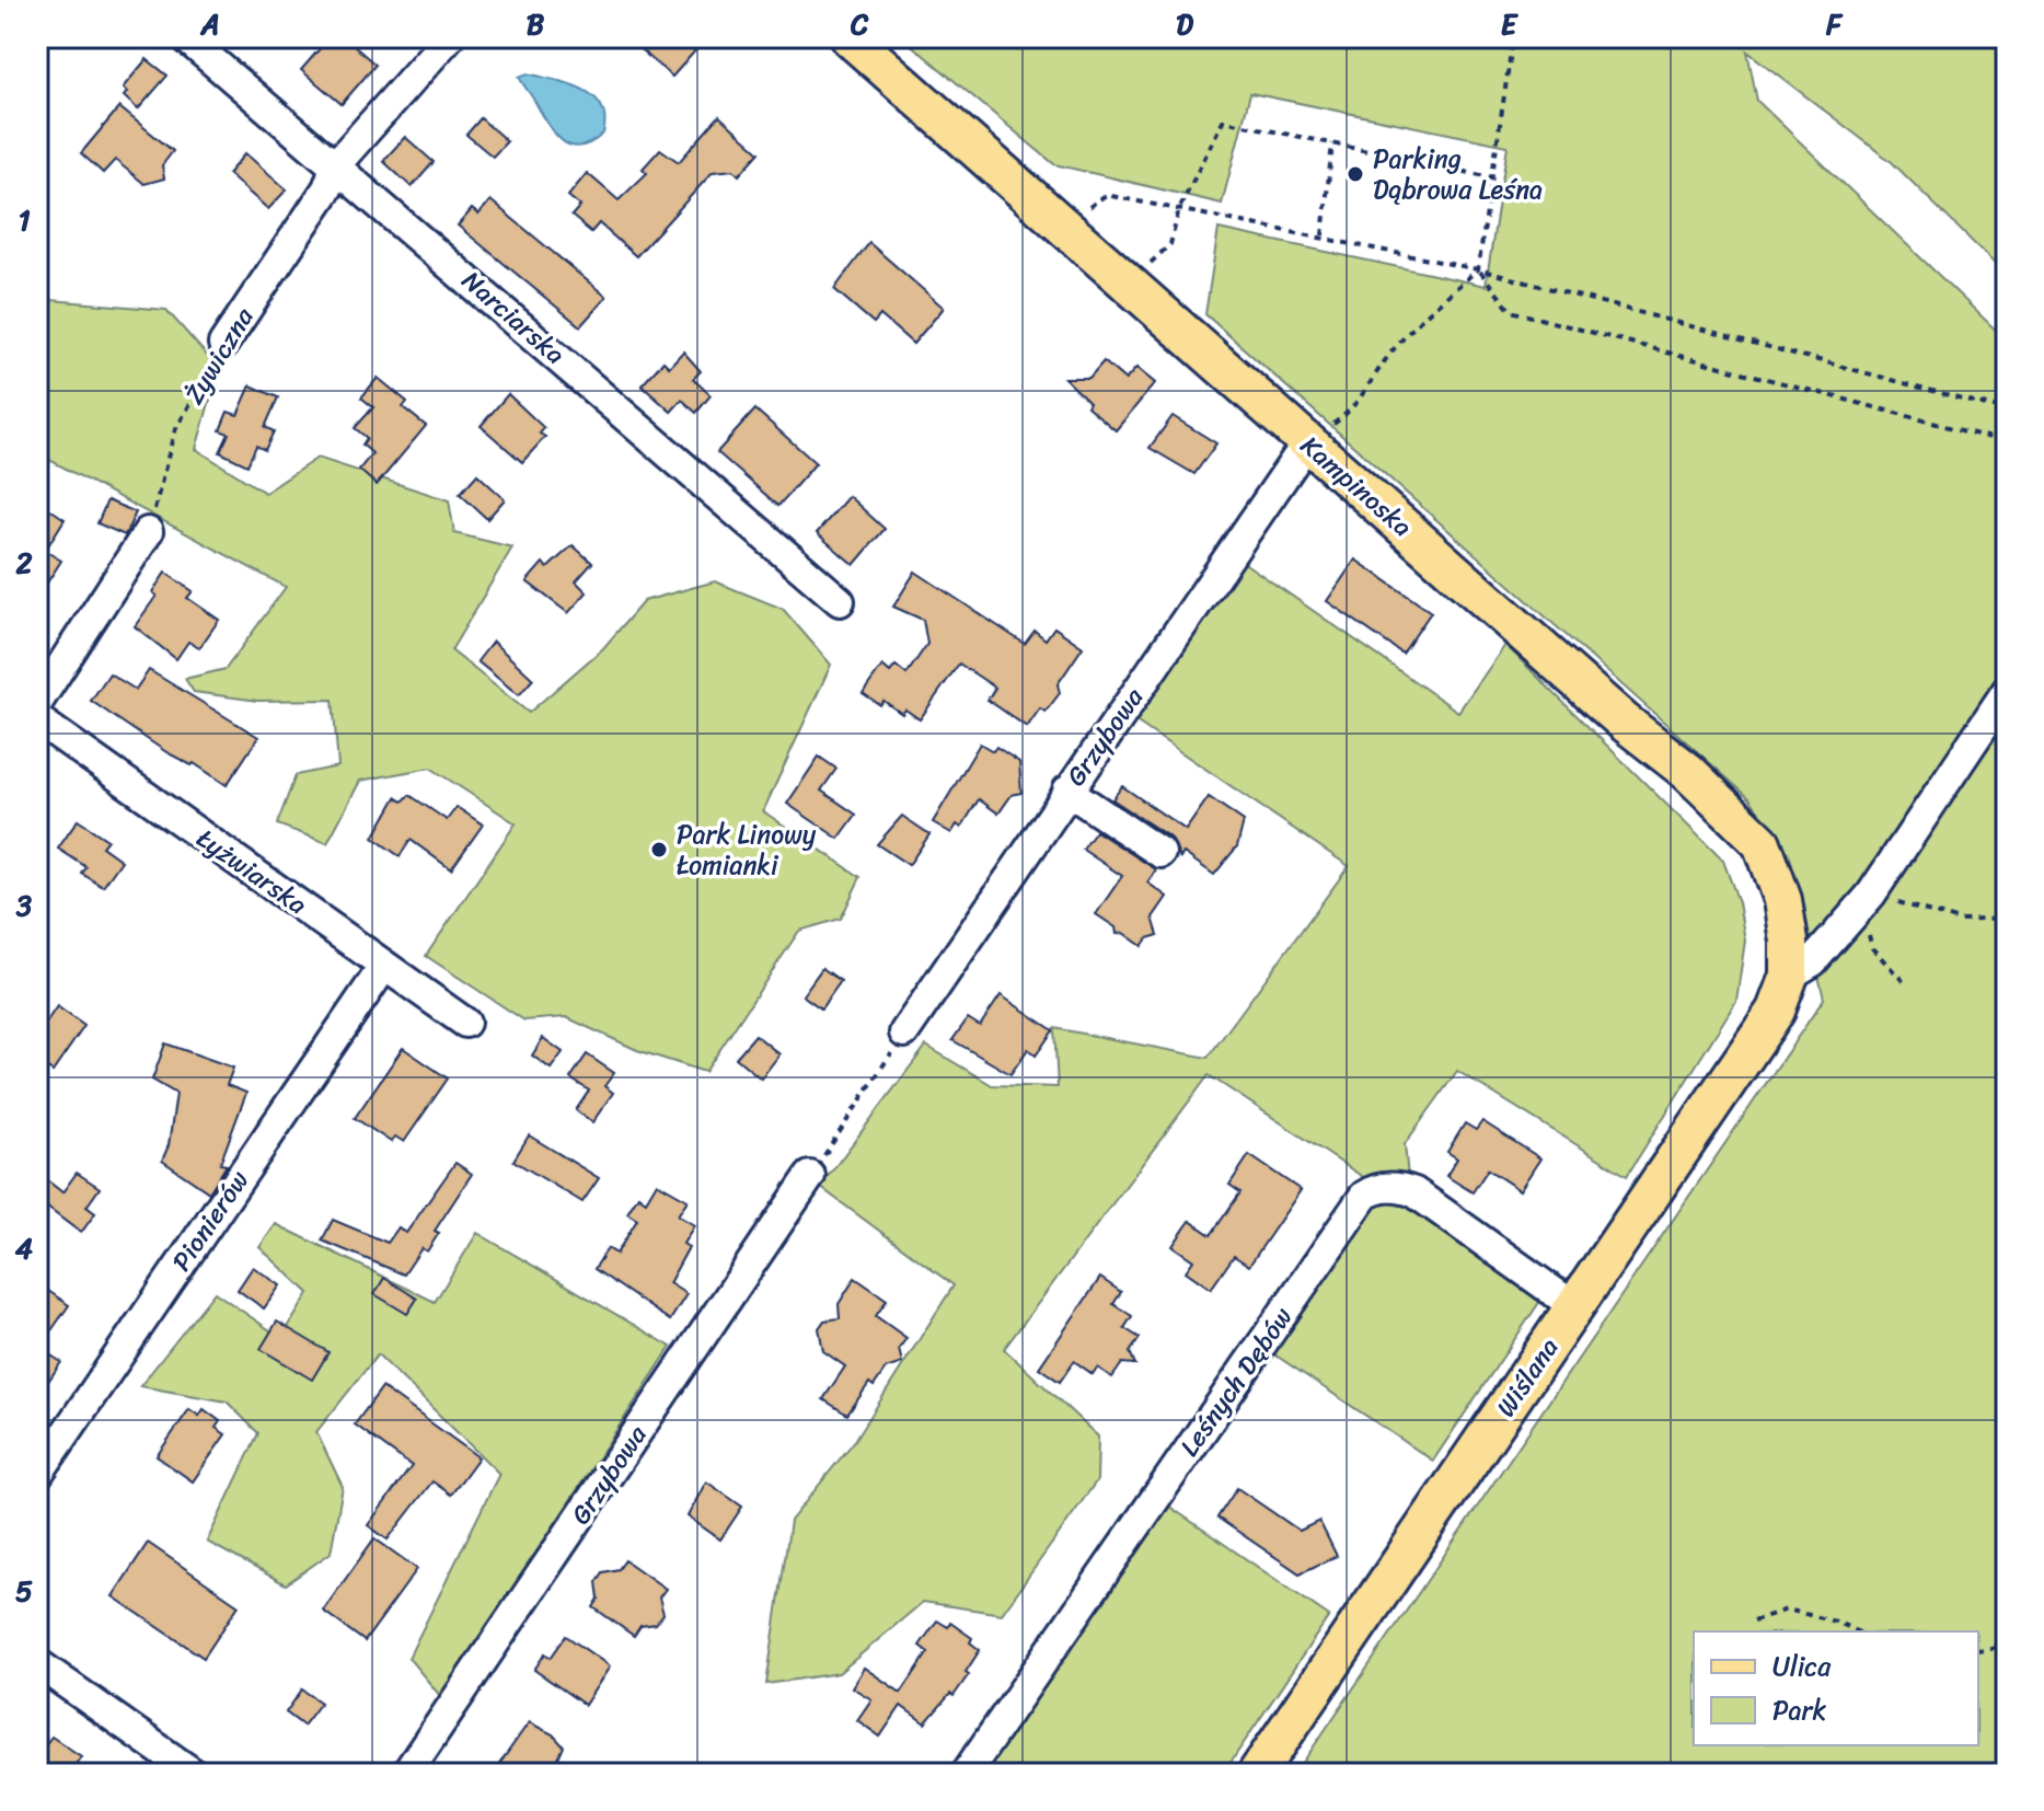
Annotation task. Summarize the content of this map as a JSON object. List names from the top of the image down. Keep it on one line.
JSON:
{"streets":{"main road":["Kampinoska","Wiślana"],"street":["Narciarska","Żywiczna","Grzybowa","Łyżwiarska","Pionierów","Leśnych Dębów"]},"crossings":[["Narciarska","Żywiczna"],["Kampinoska","Grzybowa"],["Kampinoska","Wiślana"],["Łyżwiarska","Pionierów"],["Wiślana","Leśnych Dębów"]],"places":["Parking Dąbrowa Leśna","Park Linowy Łomianki"],"legend":["Ulica","Park"],"grid":{"columns":["A","B","C","D","E","F"],"rows":["1","2","3","4","5"]}}
